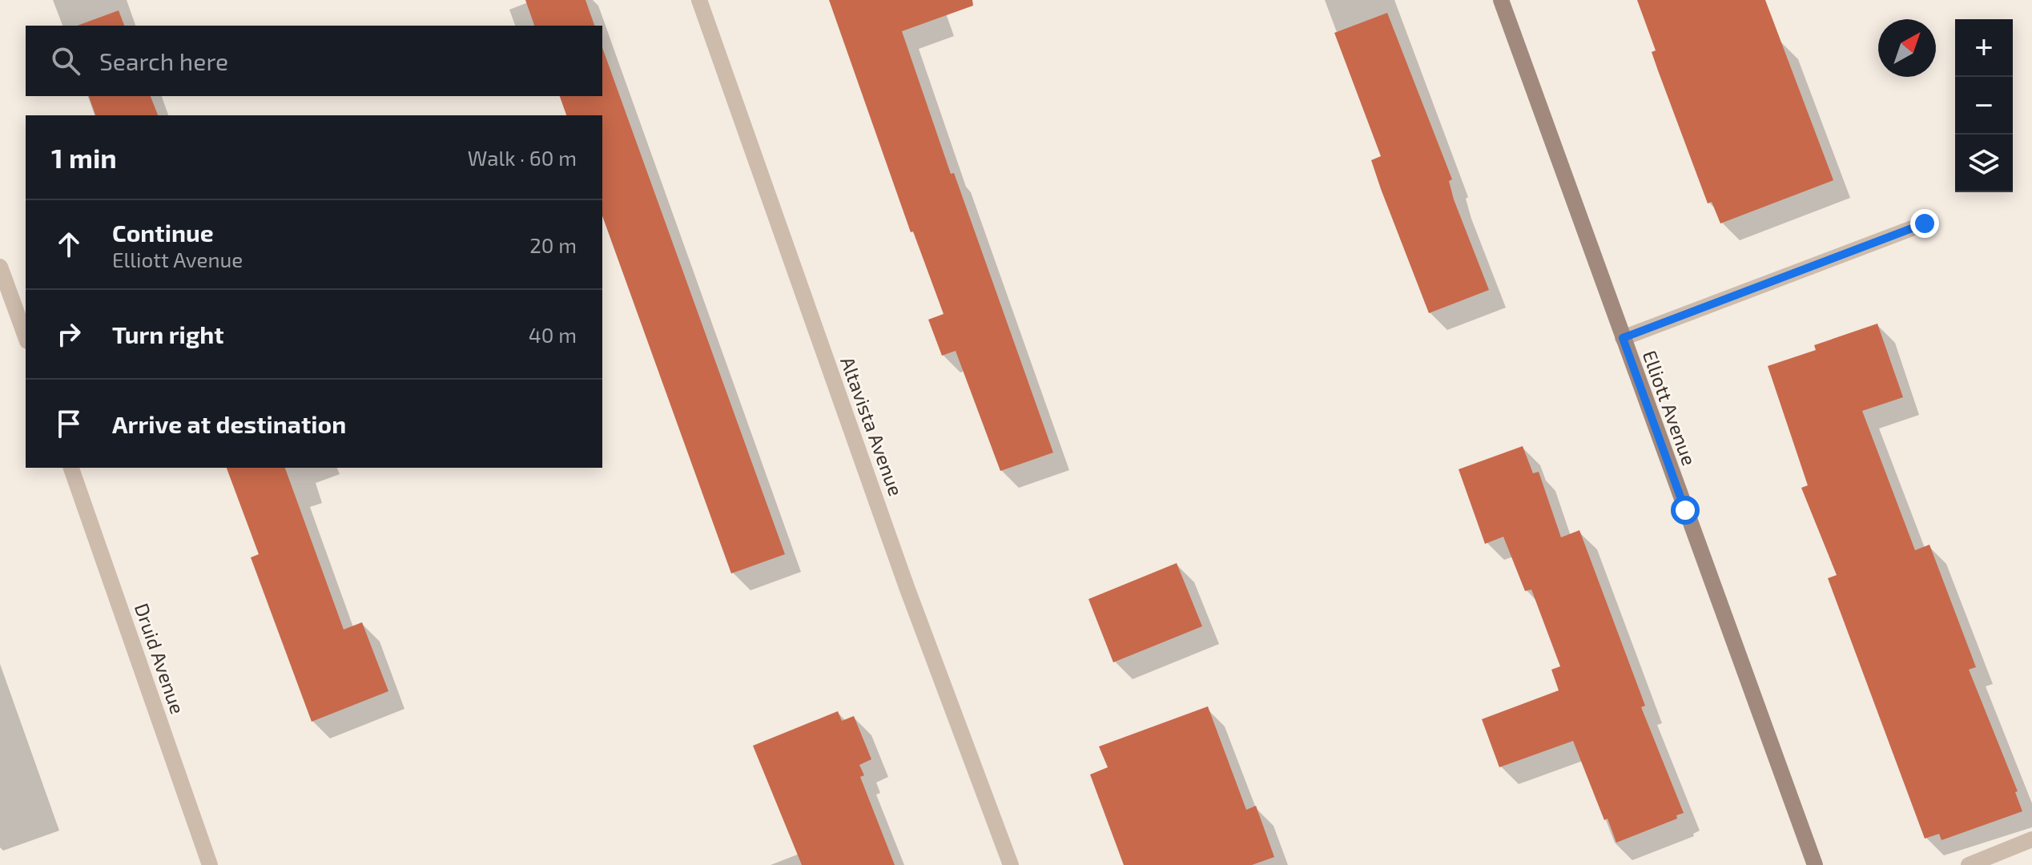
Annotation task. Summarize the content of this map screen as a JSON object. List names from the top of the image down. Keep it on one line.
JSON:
{"streets":{"street":["Elliott Avenue","Altavista Avenue","Druid Avenue"]},"north":"top right","page":{"map_buttons":["+","−"],"search":"Search here","heading":["1 min","Walk · 60 m"],"list":[["Continue","Elliott Avenue","20 m"],["Turn right","40 m"],"Arrive at destination"]}}
